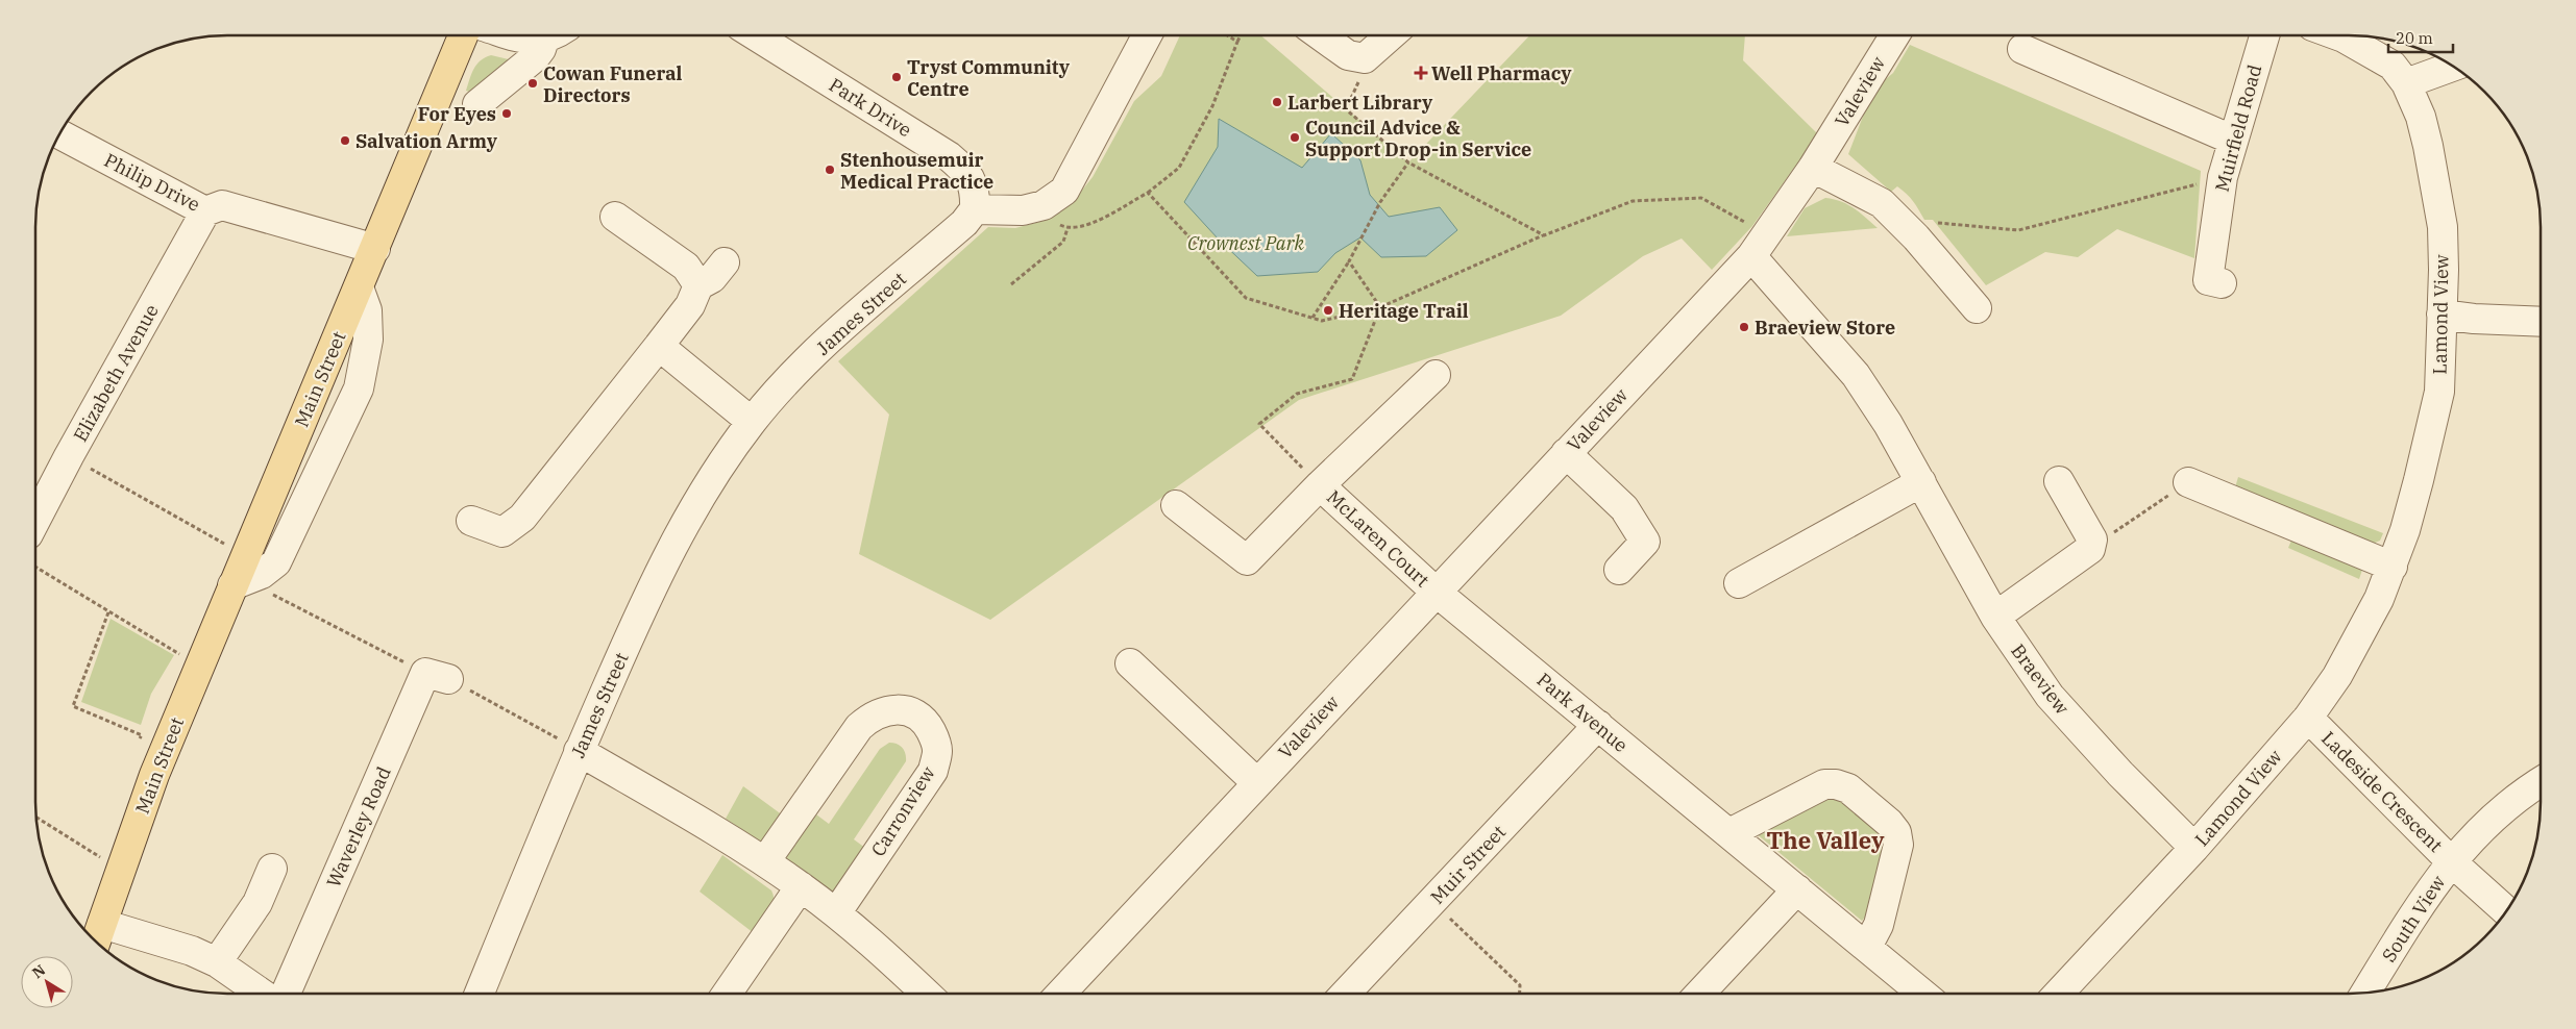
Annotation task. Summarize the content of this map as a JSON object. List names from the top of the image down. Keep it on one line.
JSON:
{"streets":{"main road":["Main Street"],"street":["Valeview","Park Drive","Muirfield Road","Philip Drive","James Street","Lamond View","Elizabeth Avenue","McLaren Court","Braeview","Park Avenue","Ladeside Crescent","Carronview","Waverley Road","Muir Street","South View"]},"crossings":[["Valeview","McLaren Court"],["Valeview","Braeview"],["Valeview","Park Avenue"],["Park Drive","James Street"],["Philip Drive","Elizabeth Avenue"],["Philip Drive","Main Street"],["Lamond View","Braeview"],["Lamond View","Ladeside Crescent"],["McLaren Court","Park Avenue"],["Park Avenue","Muir Street"],["Ladeside Crescent","South View"]],"districts":["The Valley"],"parks":["Crownest Park"],"places":{"health":["Well Pharmacy"],"other":["Tryst Community Centre","Cowan Funeral Directors","Larbert Library","For Eyes","Council Advice & Support Drop-in Service","Salvation Army","Stenhousemuir Medical Practice","Heritage Trail","Braeview Store"]},"scale_bar":"20 m","north":"top left"}
